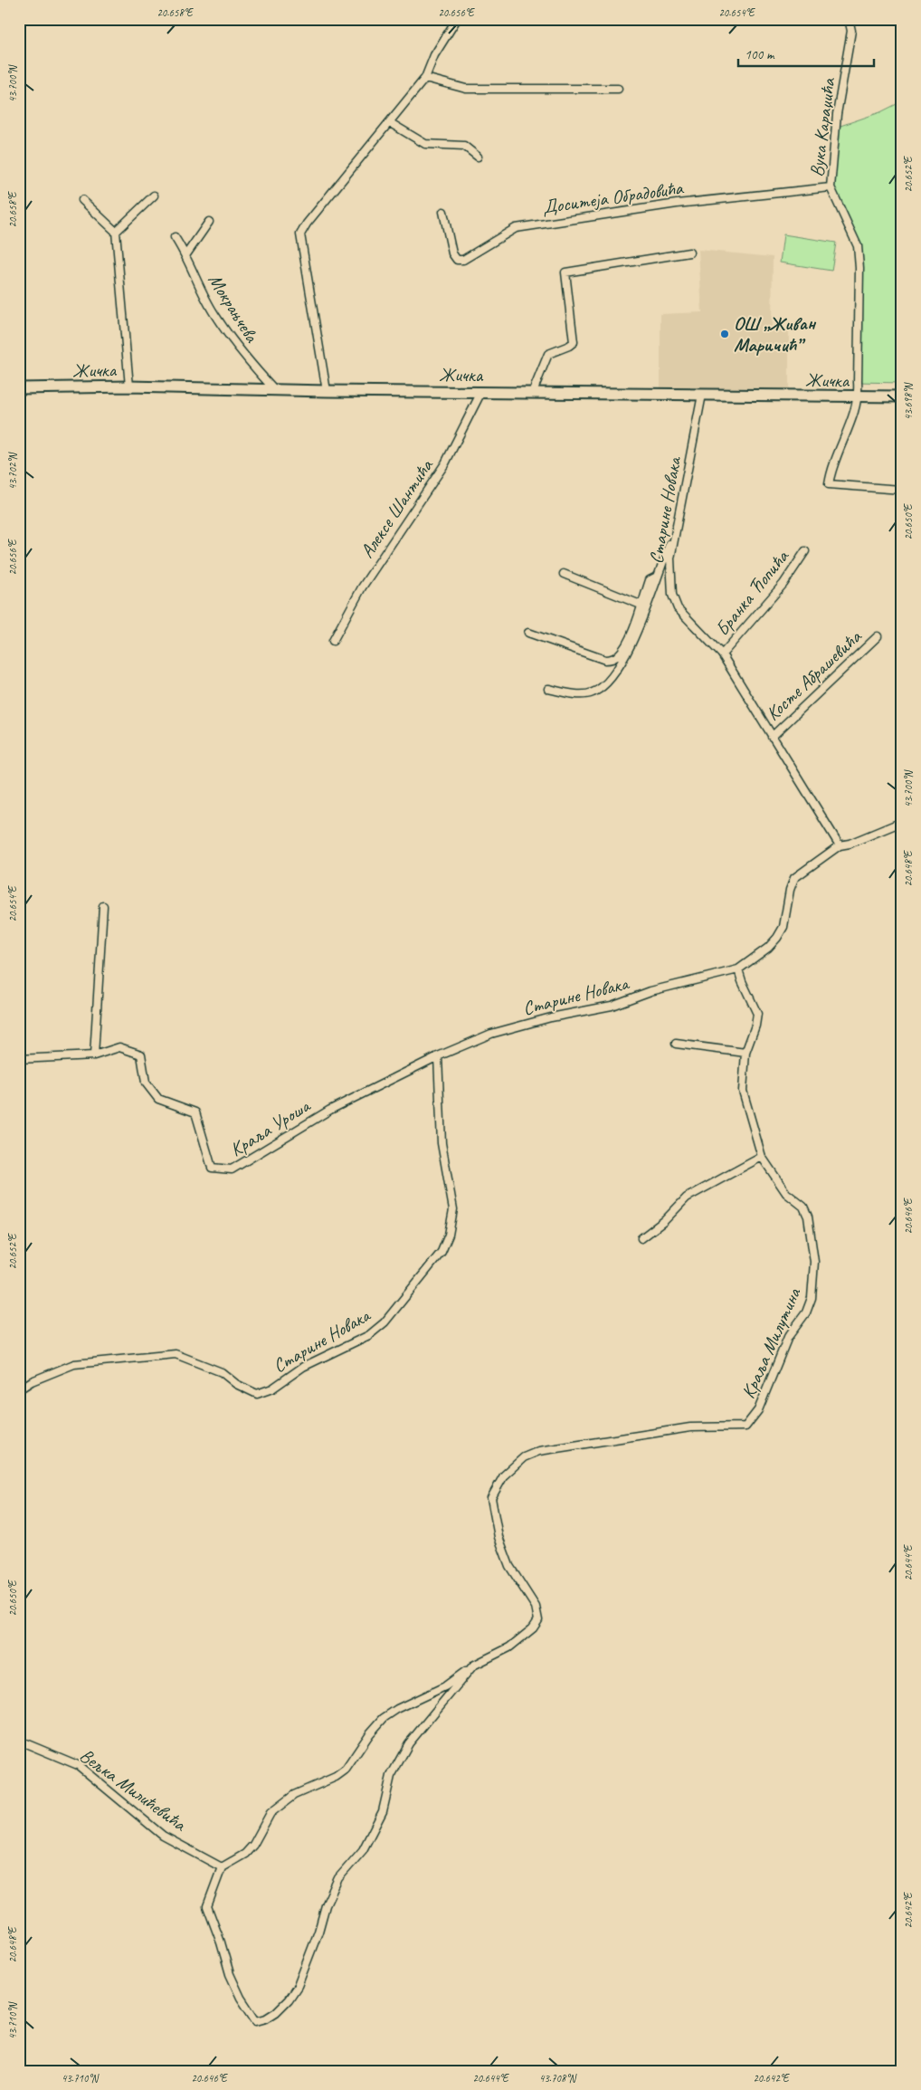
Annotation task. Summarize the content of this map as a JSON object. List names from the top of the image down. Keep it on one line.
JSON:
{"streets":{"main road":["Жичка"],"street":["Вука Караџића","Доситеја Обрадовића","Мокрањчева","Алексе Шантића","Старине Новака","Бранка Ћопића","Косте Абрашевића","Краља Уроша","Краља Милутина","Вељка Милићевића"]},"crossings":[["Вука Караџића","Доситеја Обрадовића"],["Вука Караџића","Жичка"],["Мокрањчева","Жичка"],["Жичка","Алексе Шантића"],["Жичка","Старине Новака"],["Старине Новака","Бранка Ћопића"],["Старине Новака","Косте Абрашевића"],["Старине Новака","Краља Уроша"],["Старине Новака","Краља Милутина"]],"places":["ОШ „Живан Маричић”"],"scale_bar":"100 m","coordinates":["20.658°E","20.656°E","20.654°E","43.700°N","20.652°E","43.698°N","43.702°N","20.650°E","20.648°E","20.646°E","20.644°E","20.642°E","43.710°N","43.708°N"]}
